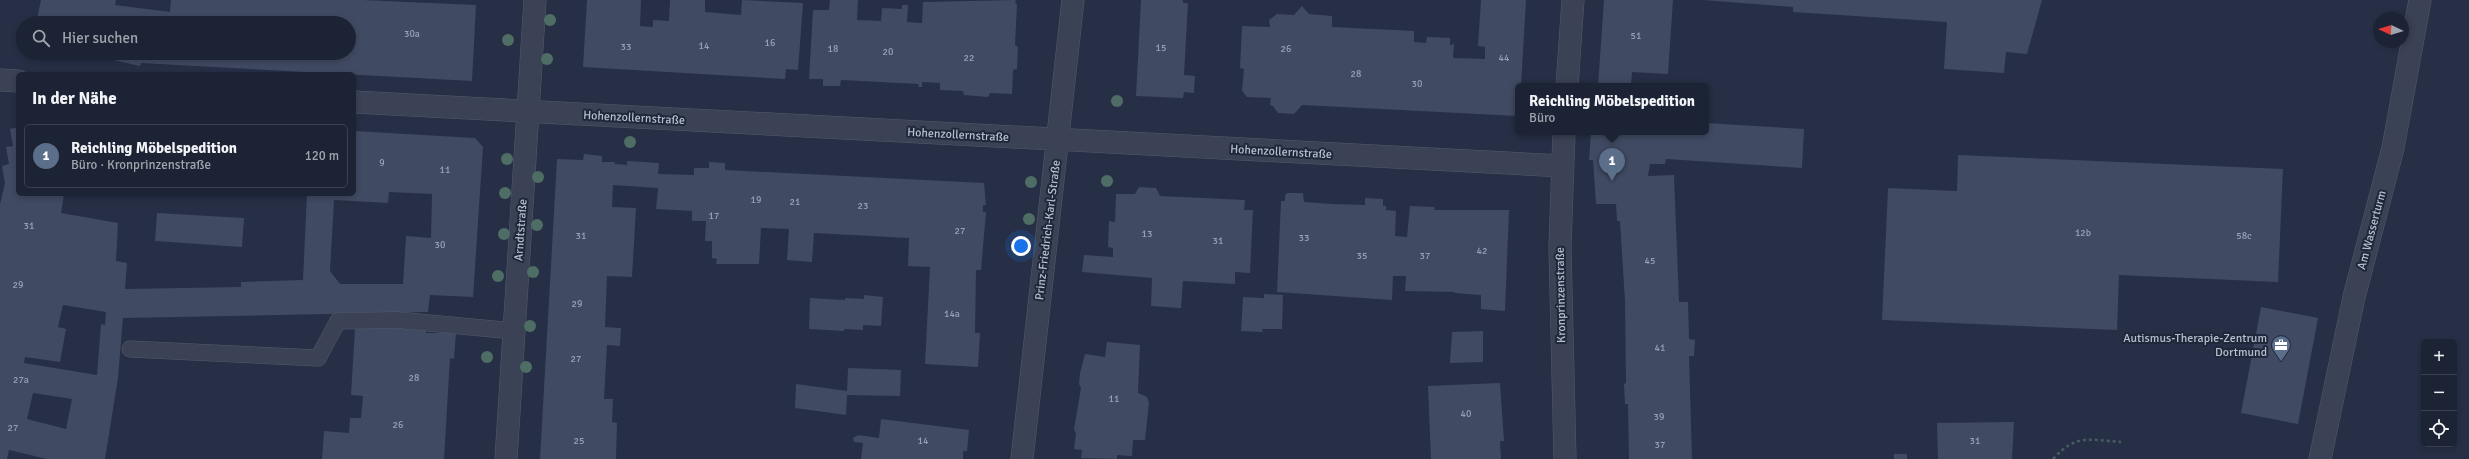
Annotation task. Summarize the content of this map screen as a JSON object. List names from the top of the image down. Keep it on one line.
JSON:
{"streets":{"street":["Hohenzollernstraße","Arndtstraße","Prinz-Friedrich-Karl-Straße","Am Wasserturm","Kronprinzenstraße"]},"crossings":[["Hohenzollernstraße","Arndtstraße"],["Hohenzollernstraße","Prinz-Friedrich-Karl-Straße"],["Hohenzollernstraße","Kronprinzenstraße"]],"places":{"office":["Autismus-Therapie-Zentrum Dortmund"]},"house_numbers":["30a","51","16","14","33","15","18","26","20","22","44","28","30","9","11","19","21","23","17","31","27","12b","13","31","58c","33","31","30","42","35","37","45","29","29","14a","41","27","28","27a","11","40","39","26","27","25","14","31","37"],"north":"left","page":{"search":"Hier suchen","heading":"In der Nähe","popup":["Reichling Möbelspedition","Büro"],"list":[{"mark":"1","name":"Reichling Möbelspedition","note":"Büro · Kronprinzenstraße","value":"120 m"}],"pins":"1","map_buttons":["+","−"]}}
